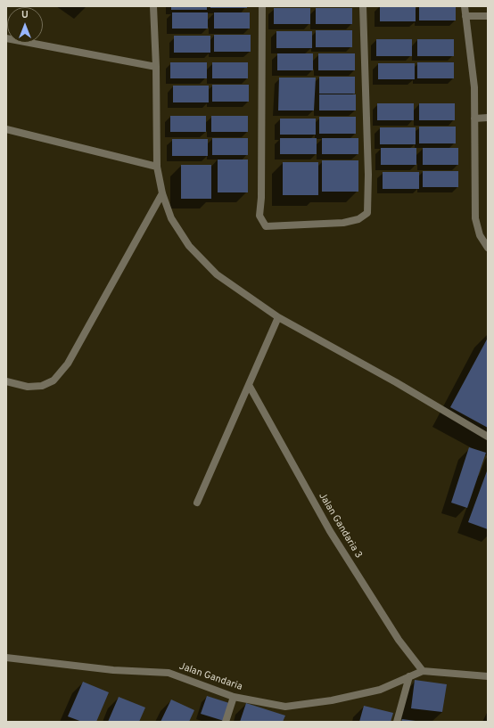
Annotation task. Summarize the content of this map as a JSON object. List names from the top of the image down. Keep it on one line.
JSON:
{"streets":{"street":["Jalan Gandaria 3","Jalan Gandaria"]},"crossings":[["Jalan Gandaria 3","Jalan Gandaria"]],"north":"top"}
